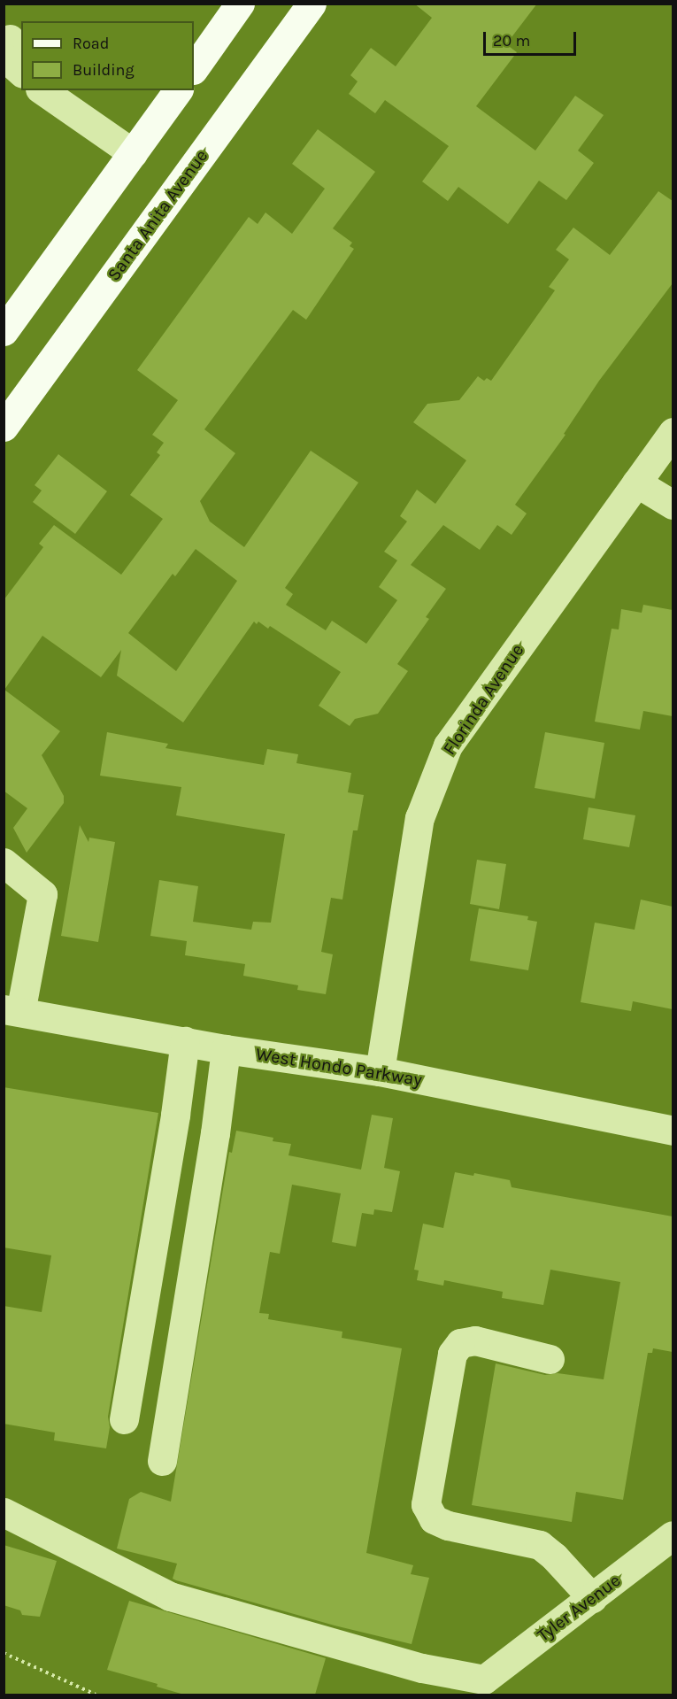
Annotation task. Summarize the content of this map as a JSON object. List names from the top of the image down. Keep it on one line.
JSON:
{"streets":{"main road":["Santa Anita Avenue"],"street":["Florinda Avenue","West Hondo Parkway","Tyler Avenue"]},"crossings":[["Florinda Avenue","West Hondo Parkway"]],"legend":["Road","Building"],"scale_bar":"20 m"}
